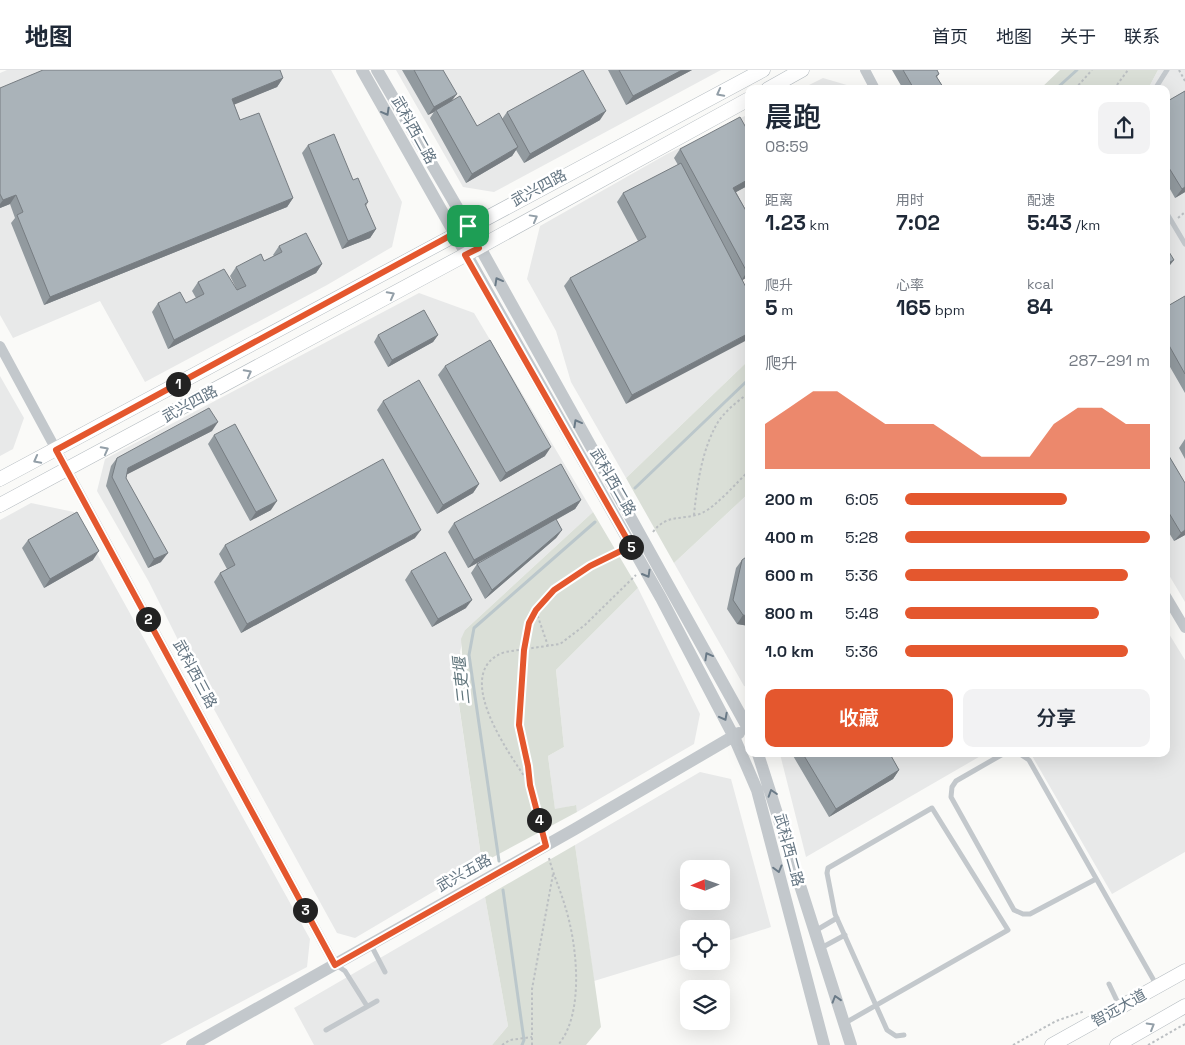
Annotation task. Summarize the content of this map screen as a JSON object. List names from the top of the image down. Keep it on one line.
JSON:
{"streets":{"main road":["武兴四路","智远大道"],"street":["武科西二路","武科西三路","武兴五路"]},"crossings":[["武科西二路","武兴四路"],["武科西二路","武兴五路"],["武兴四路","武科西三路"],["武科西三路","武兴五路"]],"water":["三吏堰"],"north":"left","page":{"header":"地图","nav":["首页","地图","关于","联系"],"heading":["晨跑","08:59"],"stats":[["距离","1.23 km"],["用时","7:02"],["配速","5:43 /km"],["爬升","5 m"],["心率","165 bpm"],["kcal","84"]],"chart":["爬升","287–291 m"],"pins":["1","5","2","4","3"],"list":[{"name":"200 m","note":"6:05"},{"name":"400 m","note":"5:28"},{"name":"600 m","note":"5:36"},{"name":"800 m","note":"5:48"},{"name":"1.0 km","note":"5:36"}],"buttons":["收藏","分享"]}}
